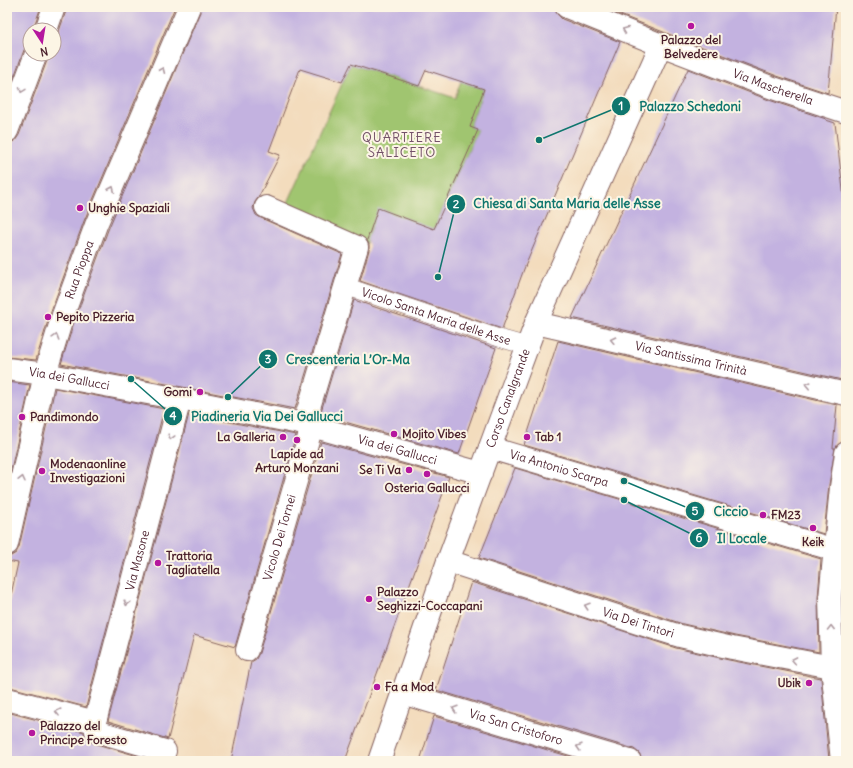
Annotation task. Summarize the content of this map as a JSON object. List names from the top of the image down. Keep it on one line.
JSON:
{"streets":{"street":["Via Mascherella","Rua Pioppa","Vicolo Santa Maria delle Asse","Via Santissima Trinità","Via dei Gallucci","Corso Canalgrande","Via Antonio Scarpa","Vicolo Dei Tornei","Via Masone","Via Dei Tintori","Via San Cristoforo"]},"crossings":[["Via Mascherella","Corso Canalgrande"],["Rua Pioppa","Via dei Gallucci"],["Vicolo Santa Maria delle Asse","Via dei Gallucci"],["Vicolo Santa Maria delle Asse","Corso Canalgrande"],["Vicolo Santa Maria delle Asse","Vicolo Dei Tornei"],["Via Santissima Trinità","Corso Canalgrande"],["Via dei Gallucci","Corso Canalgrande"],["Via dei Gallucci","Vicolo Dei Tornei"],["Via dei Gallucci","Via Masone"],["Corso Canalgrande","Via Antonio Scarpa"],["Corso Canalgrande","Via Dei Tintori"],["Corso Canalgrande","Via San Cristoforo"]],"one_way":["Rua Pioppa","Via Santissima Trinità","Via Masone","Via Dei Tintori","Via San Cristoforo"],"districts":["QUARTIERE SALICETO"],"places":["Palazzo del Belvedere","Palazzo Schedoni","Unghie Spaziali","Chiesa di Santa Maria delle Asse","Pepito Pizzeria","Piadineria Via Dei Gallucci","Gomi","Crescenteria L’Or-Ma","Pandimondo","Mojito Vibes","La Galleria","Tab 1","Lapide ad Arturo Monzani","Se Ti Va","Modenaonline Investigazioni","Osteria Gallucci","Ciccio","Il Locale","FM23","Keik","Trattoria Tagliatella","Palazzo Seghizzi-Coccapani","Ubik","Fa a Mod","Palazzo del Principe Foresto"],"north":"bottom"}
